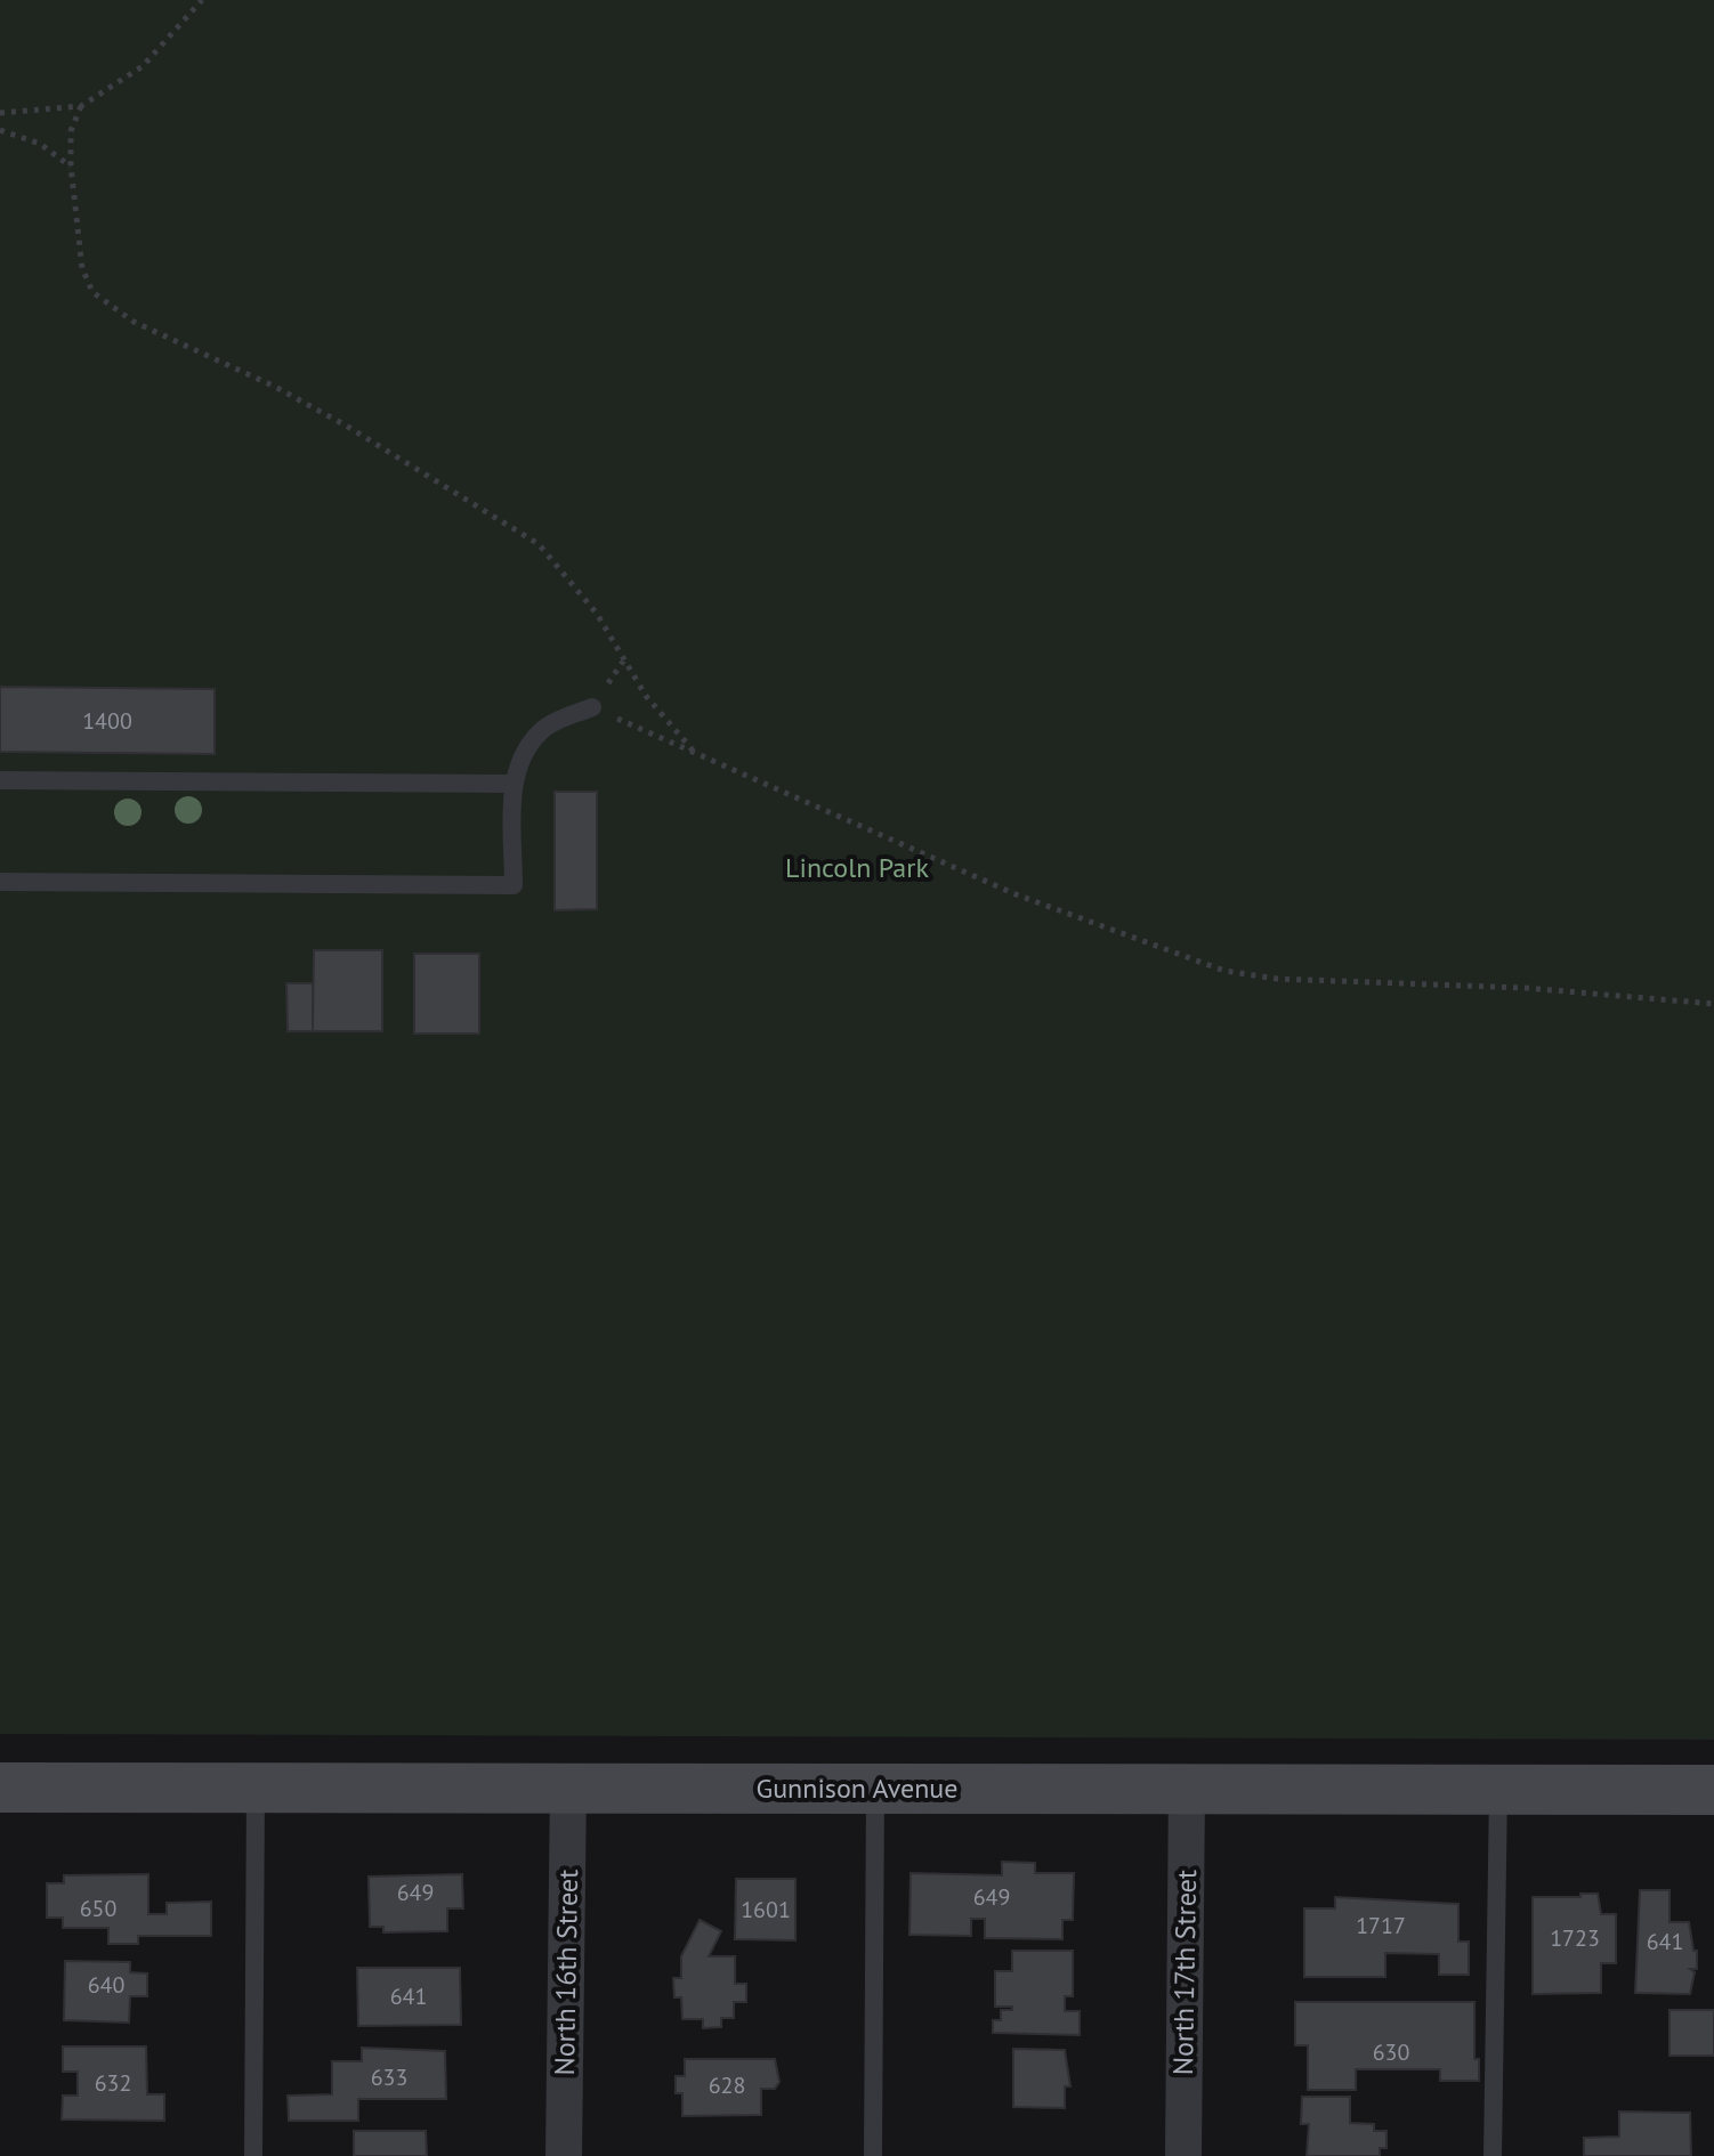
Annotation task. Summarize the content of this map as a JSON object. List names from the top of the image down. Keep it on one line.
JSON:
{"streets":{"street":["Gunnison Avenue","North 16th Street","North 17th Street"]},"crossings":[["Gunnison Avenue","North 16th Street"],["Gunnison Avenue","North 17th Street"]],"parks":["Lincoln Park"],"house_numbers":["1400","649","649","650","1601","1717","1723","641","640","641","630","633","632","628"]}
